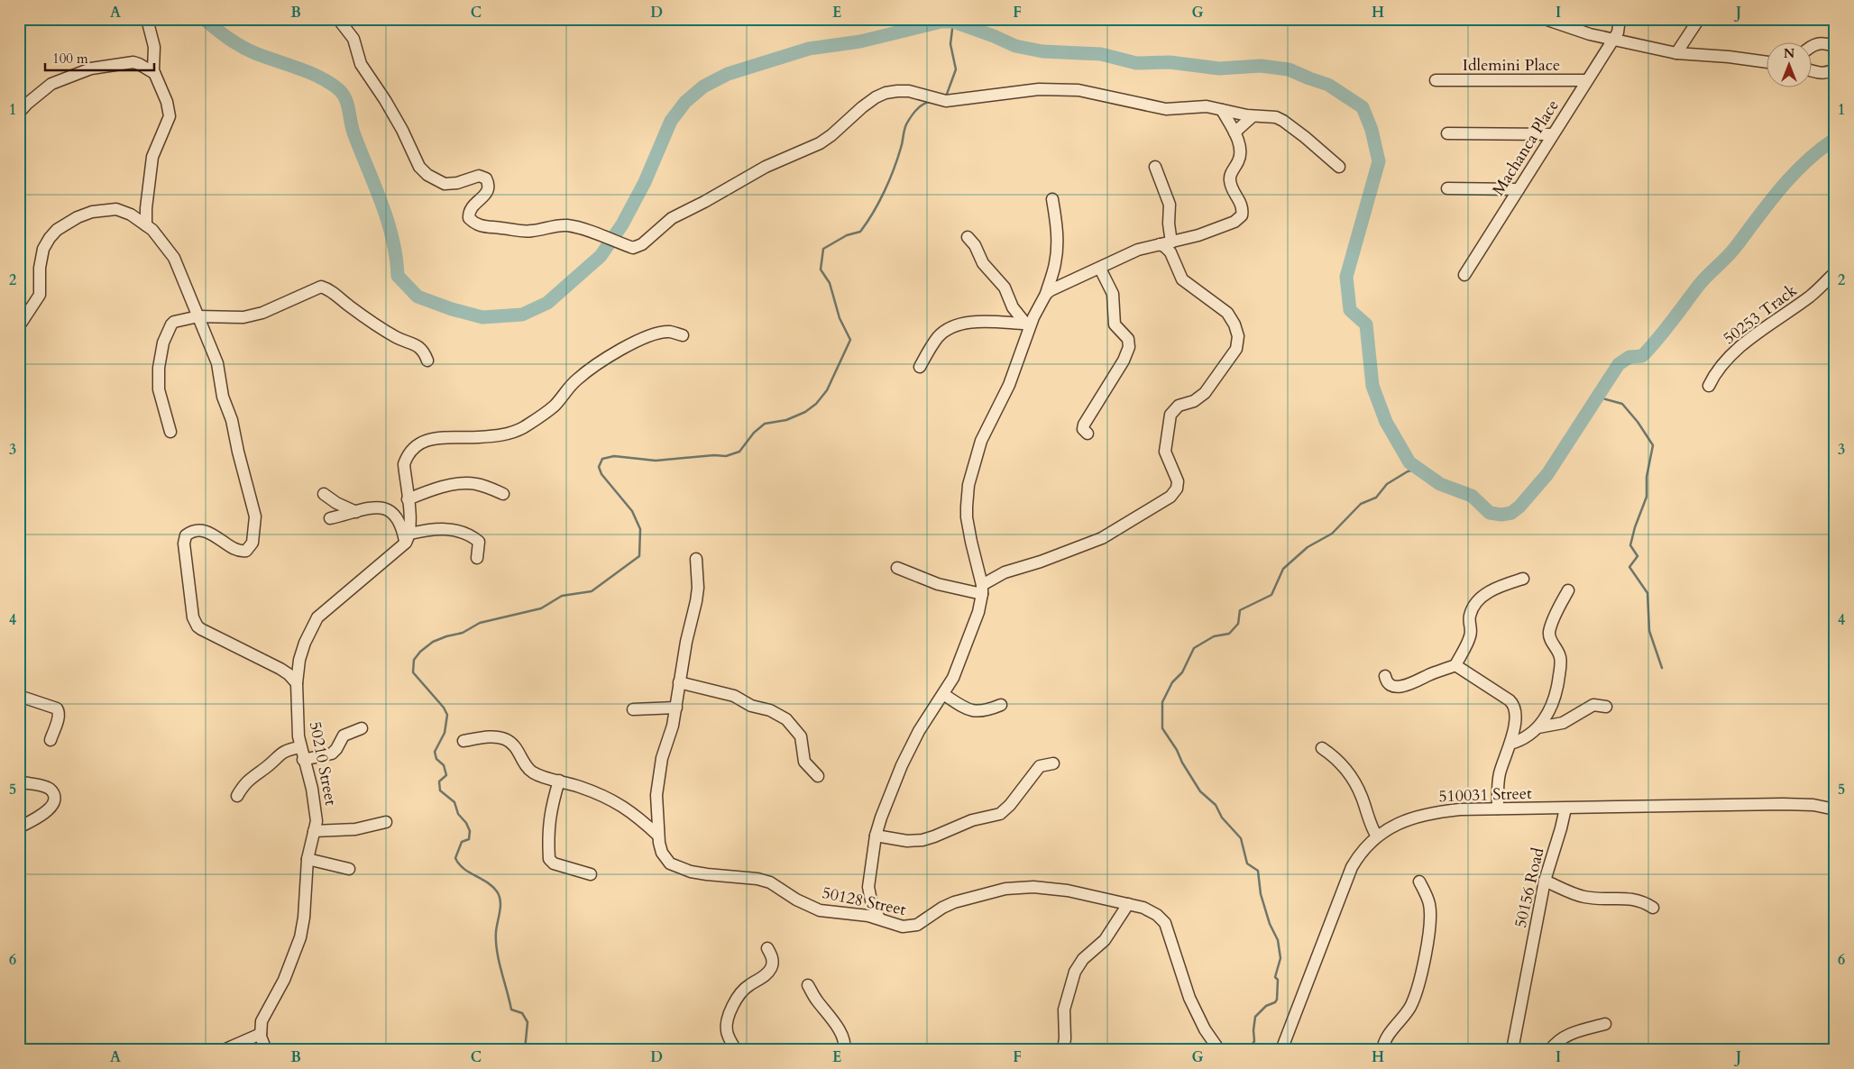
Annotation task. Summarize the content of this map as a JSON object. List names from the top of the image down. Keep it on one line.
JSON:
{"streets":{"street":["Idlemini Place","Machanca Place","50253 Track","50210 Street","510031 Street","50156 Road","50128 Street"]},"crossings":[["Idlemini Place","Machanca Place"],["510031 Street","50156 Road"]],"scale_bar":"100 m","north":"top","grid":{"columns":["A","B","C","D","E","F","G","H","I","J"],"rows":["1","2","3","4","5","6"]}}
